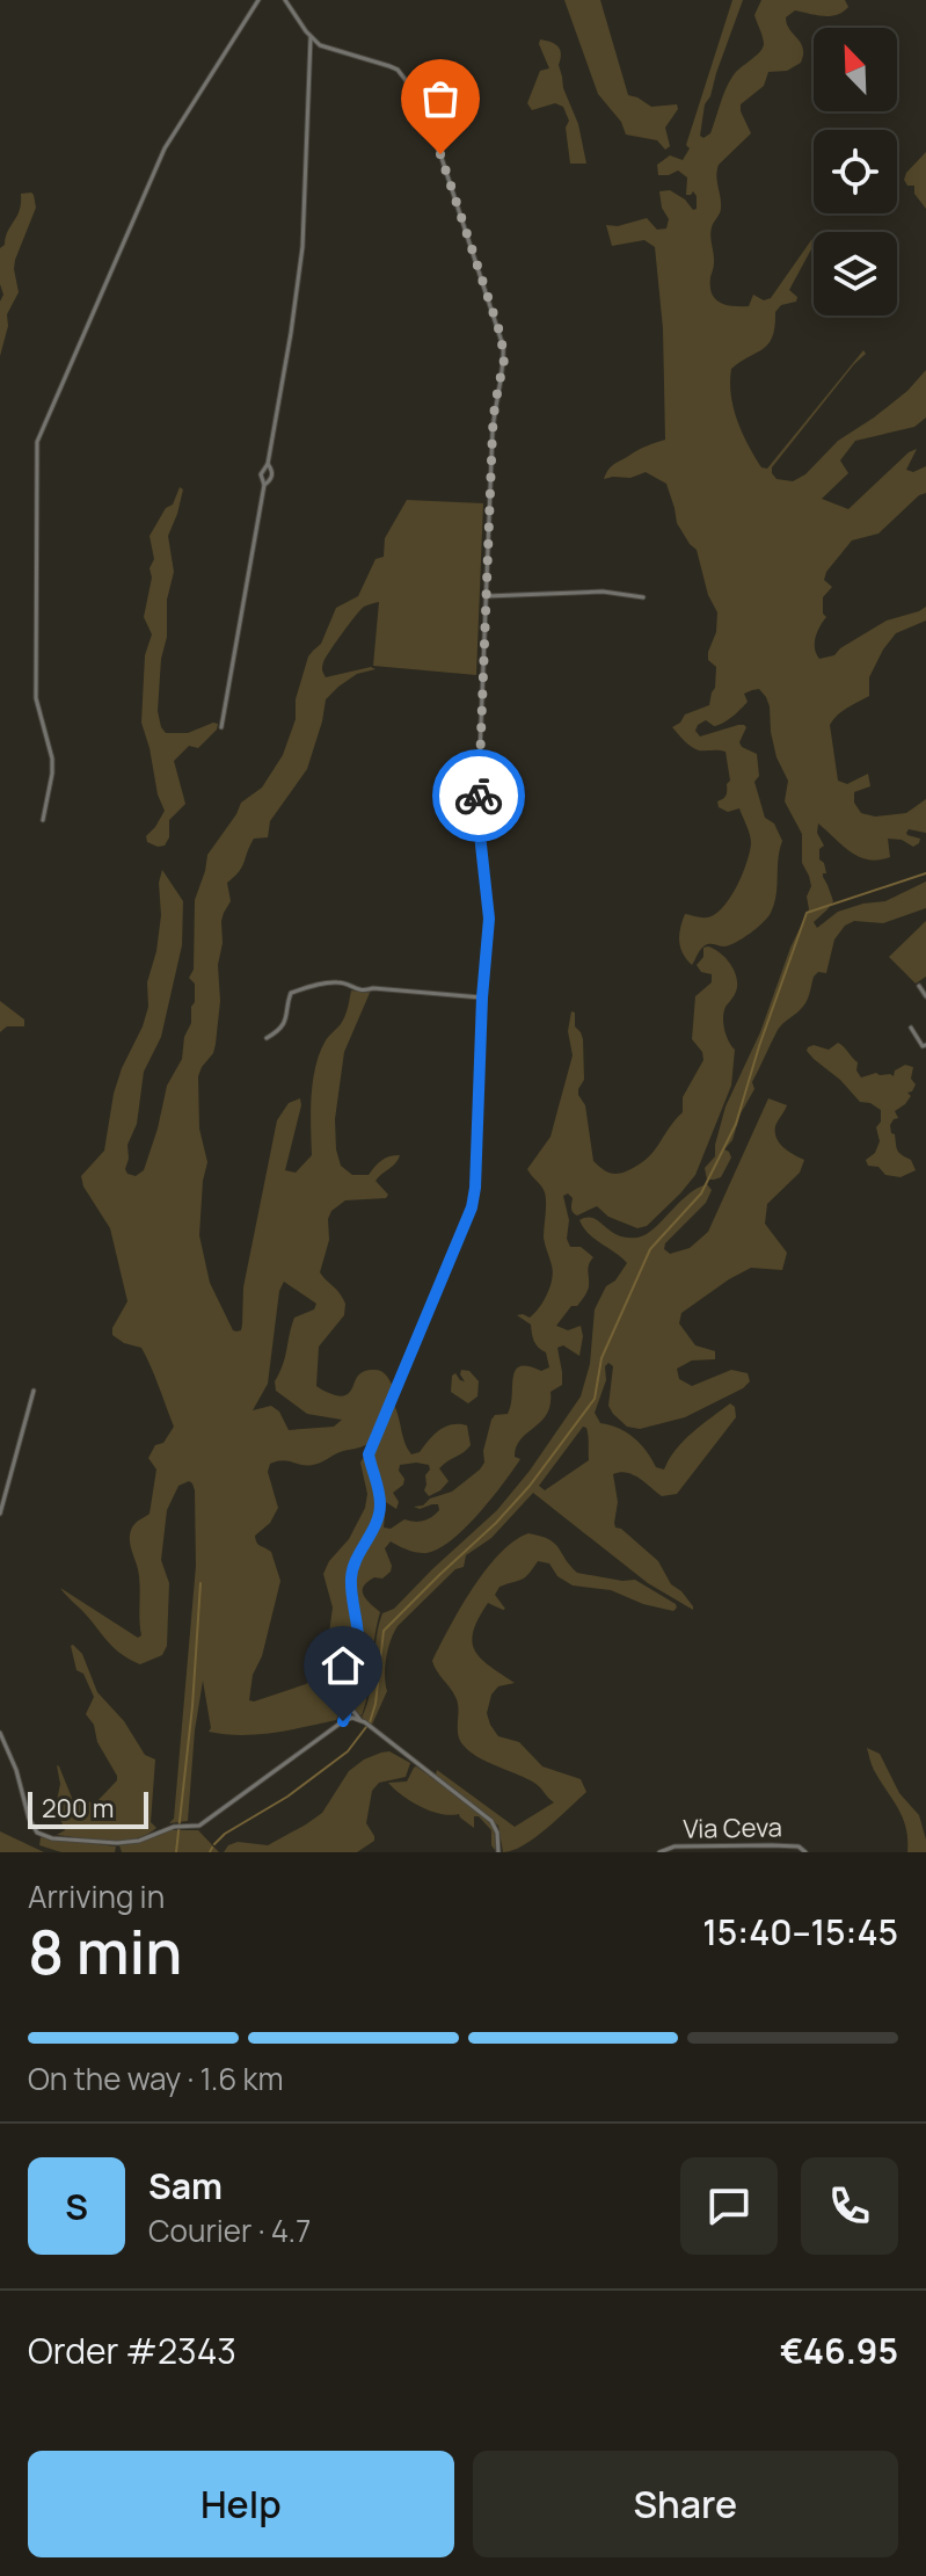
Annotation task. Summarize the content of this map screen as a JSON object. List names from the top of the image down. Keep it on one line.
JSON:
{"streets":{"street":["Via Ceva"]},"scale_bar":"200 m","north":"top left","page":{"scale":"200 m","heading":["8 min","Arriving in","15:40–15:45"],"panel":["Sam","Courier · 4.7","Order #2343","€46.95"],"bar":"On the way · 1.6 km","round":"S","buttons":["Help","Share"]}}
